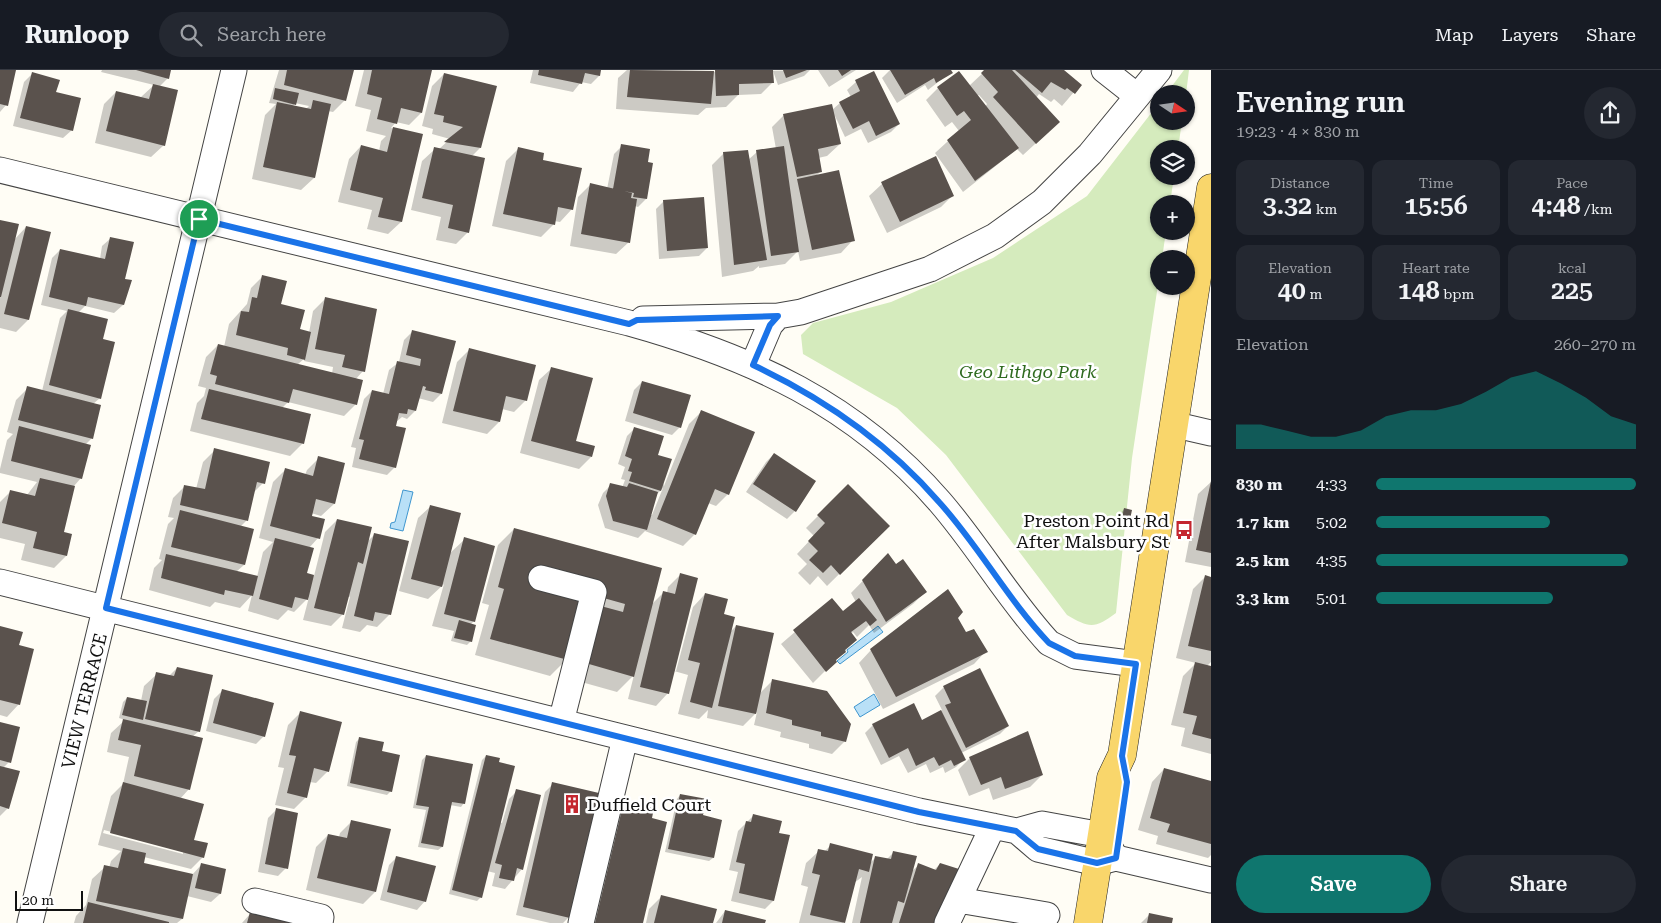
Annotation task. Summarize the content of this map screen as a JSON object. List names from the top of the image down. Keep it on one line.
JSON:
{"streets":{"street":["VIEW TERRACE"]},"parks":["Geo Lithgo Park"],"places":{"bus stop":["Preston Point Rd After Malsbury St"],"building":["Duffield Court"]},"scale_bar":"20 m","north":"right","page":{"header":"Runloop","search":"Search here","nav":["Map","Layers","Share"],"heading":["Evening run","19:23 · 4 × 830 m"],"map_buttons":["+","−"],"stats":[["Distance","3.32 km"],["Time","15:56"],["Pace","4:48 /km"],["Elevation","40 m"],["Heart rate","148 bpm"],["kcal","225"]],"chart":["Elevation","260–270 m"],"list":[{"name":"830 m","note":"4:33"},{"name":"1.7 km","note":"5:02"},{"name":"2.5 km","note":"4:35"},{"name":"3.3 km","note":"5:01"}],"buttons":["Save","Share"],"scale":"20 m"}}
